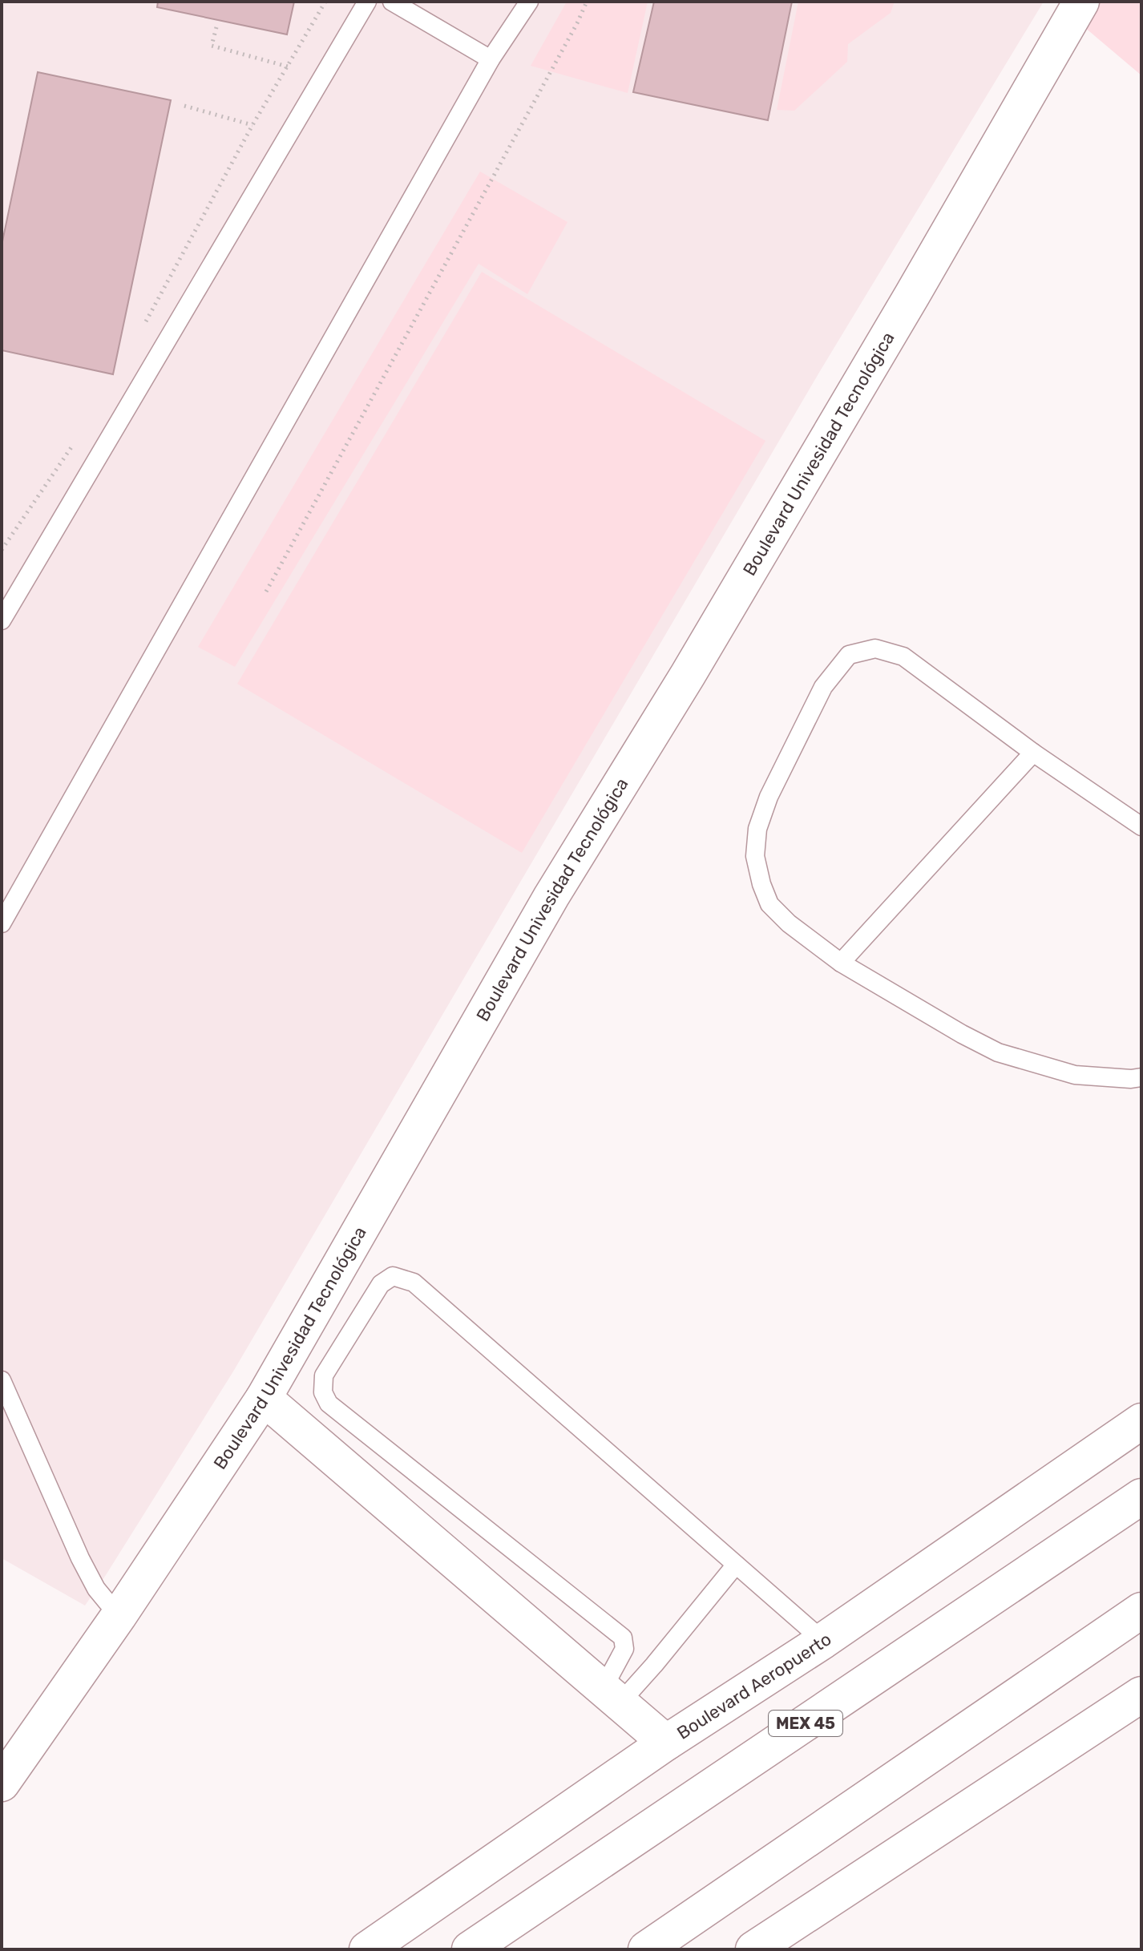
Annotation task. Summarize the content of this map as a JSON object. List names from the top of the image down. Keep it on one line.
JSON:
{"streets":{"main road":["Boulevard Univesidad Tecnológica","Boulevard Aeropuerto","MEX 45"]}}
